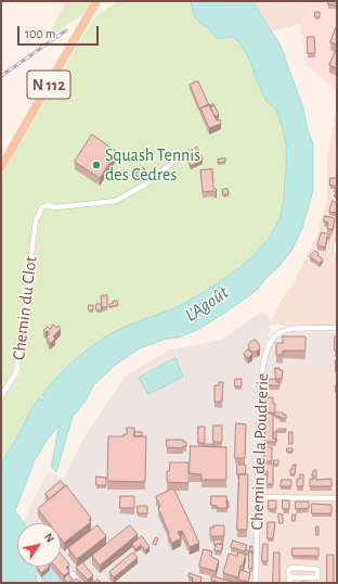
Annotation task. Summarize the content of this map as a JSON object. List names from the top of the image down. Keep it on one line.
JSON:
{"streets":{"main road":["N 112"],"street":["Chemin du Clot","Chemin de la Poudrerie"]},"water":["L'Agoût"],"places":["Squash Tennis des Cèdres"],"scale_bar":"100 m","north":"top right"}
